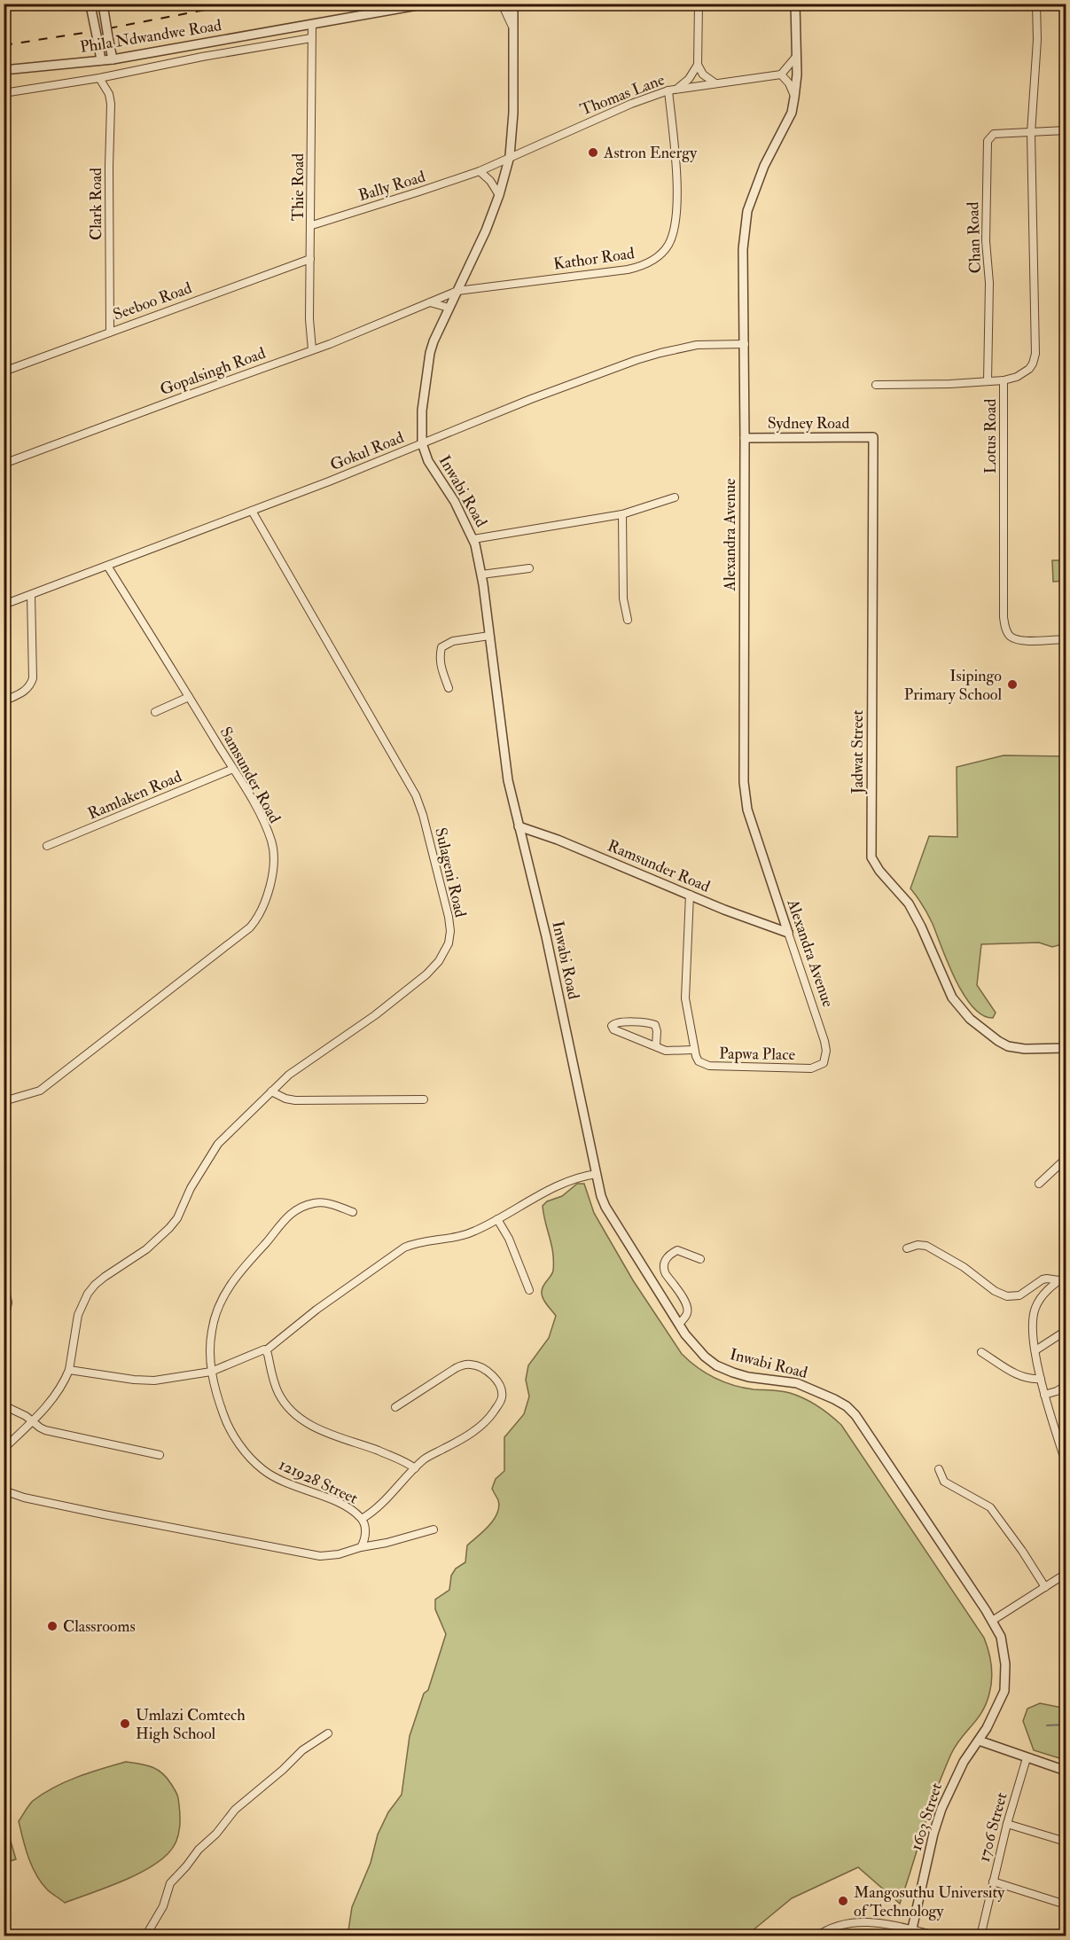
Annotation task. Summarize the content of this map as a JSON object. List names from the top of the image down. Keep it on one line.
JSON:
{"streets":{"street":["Phila Ndwandwe Road","Thomas Lane","Bally Road","Thie Road","Clark Road","Chan Road","Kathor Road","Seeboo Road","Gopalsingh Road","Sydney Road","Lotus Road","Gokul Road","Inwabi Road","Alexandra Avenue","Jadwat Street","Samsunder Road","Ramlaken Road","Ramsunder Road","Sulageni Road","Papwa Place","121928 Street","1603 Street","1706 Street"]},"crossings":[["Phila Ndwandwe Road","Thie Road"],["Phila Ndwandwe Road","Clark Road"],["Thomas Lane","Bally Road"],["Thomas Lane","Kathor Road"],["Thomas Lane","Inwabi Road"],["Bally Road","Thie Road"],["Bally Road","Inwabi Road"],["Thie Road","Seeboo Road"],["Thie Road","Gopalsingh Road"],["Clark Road","Seeboo Road"],["Chan Road","Lotus Road"],["Kathor Road","Gopalsingh Road"],["Kathor Road","Inwabi Road"],["Gopalsingh Road","Inwabi Road"],["Sydney Road","Alexandra Avenue"],["Sydney Road","Jadwat Street"],["Gokul Road","Inwabi Road"],["Gokul Road","Alexandra Avenue"],["Gokul Road","Samsunder Road"],["Gokul Road","Sulageni Road"],["Inwabi Road","Ramsunder Road"],["Inwabi Road","1603 Street"],["Alexandra Avenue","Ramsunder Road"],["Alexandra Avenue","Papwa Place"],["Samsunder Road","Ramlaken Road"]],"places":["Astron Energy","Isipingo Primary School","Classrooms","Umlazi Comtech High School","Mangosuthu University of Technology"]}
